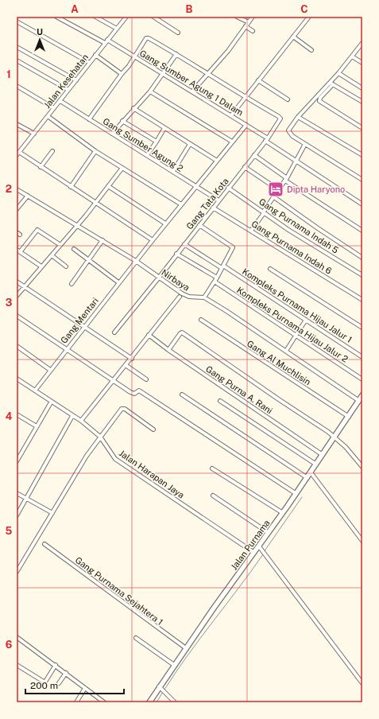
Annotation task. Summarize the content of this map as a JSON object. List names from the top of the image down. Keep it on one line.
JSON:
{"streets":{"street":["Jalan Kesehatan","Gang Sumber Agung 1 Dalam","Gang Sumber Agung 2","Gang Tata Kota","Gang Purnama Indah 5","Gang Purnama Indah 6","Nirbaya","Kompleks Purnama Hijau Jalur 1","Gang Mentari","Kompleks Purnama Hijau Jalur 2","Gang Al Muchlisin","Gang Purna A. Rani","Jalan Harapan Jaya","Jalan Purnama","Gang Purnama Sejahtera 1"]},"crossings":[["Jalan Kesehatan","Gang Sumber Agung 1 Dalam"],["Jalan Kesehatan","Gang Sumber Agung 2"],["Gang Sumber Agung 1 Dalam","Gang Tata Kota"],["Gang Sumber Agung 1 Dalam","Gang Mentari"],["Gang Sumber Agung 2","Gang Tata Kota"],["Gang Sumber Agung 2","Gang Mentari"],["Gang Tata Kota","Gang Purnama Indah 5"],["Gang Tata Kota","Gang Purnama Indah 6"],["Gang Tata Kota","Nirbaya"],["Gang Tata Kota","Kompleks Purnama Hijau Jalur 1"],["Nirbaya","Gang Mentari"],["Nirbaya","Jalan Purnama"],["Gang Mentari","Jalan Harapan Jaya"],["Gang Al Muchlisin","Jalan Purnama"],["Gang Purna A. Rani","Jalan Purnama"],["Jalan Harapan Jaya","Jalan Purnama"],["Jalan Purnama","Gang Purnama Sejahtera 1"]],"places":{"hotel":["Dipta Haryono"]},"scale_bar":"200 m","north":"top","grid":{"columns":["A","B","C"],"rows":["1","2","3","4","5","6"]}}
